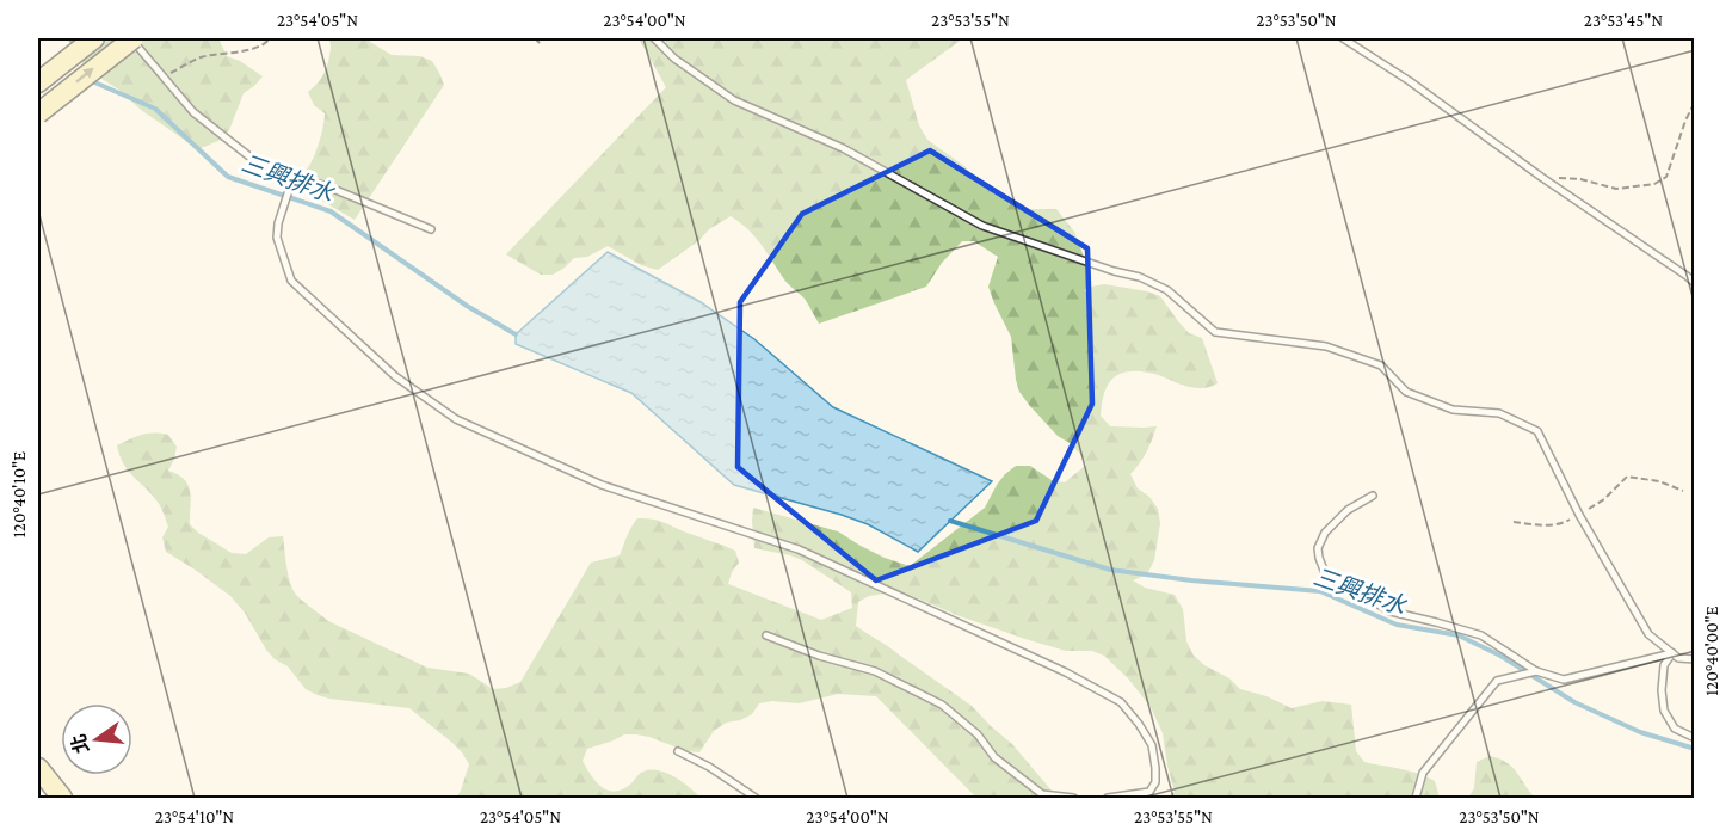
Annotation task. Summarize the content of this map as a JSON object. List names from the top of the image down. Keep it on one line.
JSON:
{"water":["三興排水"],"north":"left","coordinates":["23°54'05\"N","23°54'00\"N","23°53'55\"N","23°53'50\"N","23°53'45\"N","120°40'10\"E","120°40'00\"E","23°54'10\"N"]}
